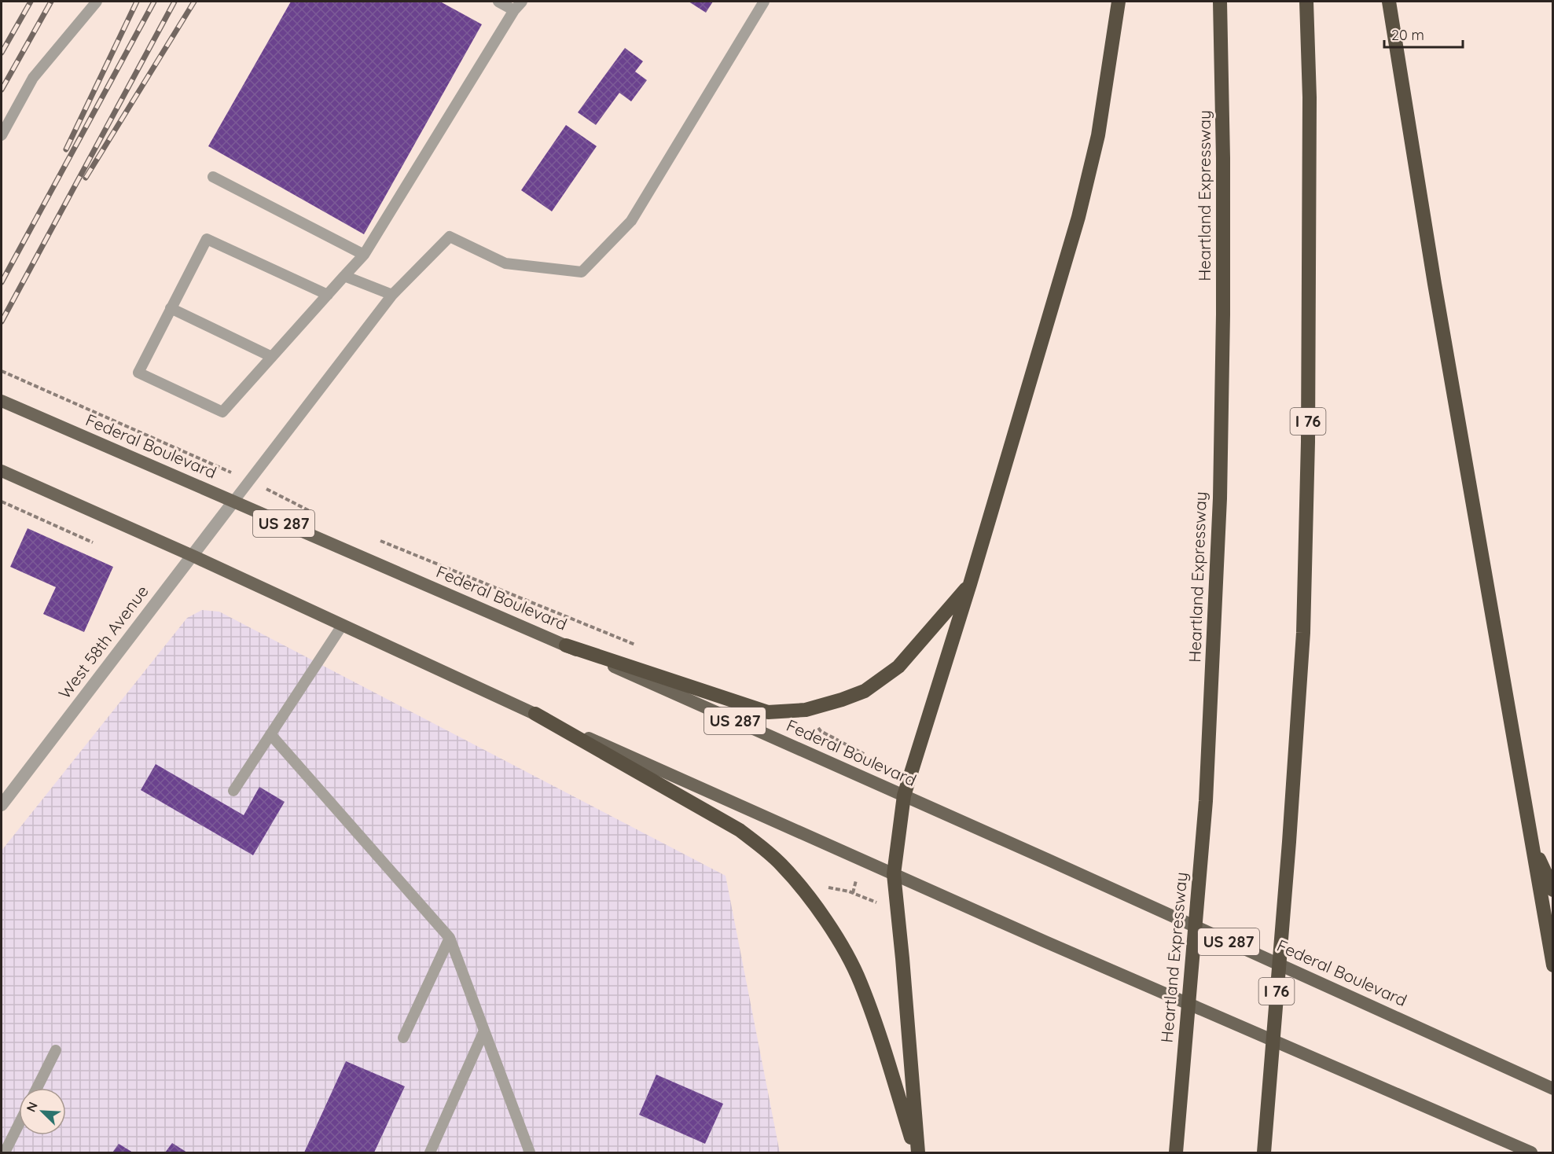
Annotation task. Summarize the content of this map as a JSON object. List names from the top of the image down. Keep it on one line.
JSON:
{"streets":{"highway":["Heartland Expressway","I 76"],"main road":["Federal Boulevard","US 287"],"street":["West 58th Avenue"]},"crossings":[["Federal Boulevard","West 58th Avenue"]],"scale_bar":"20 m","north":"top left"}
